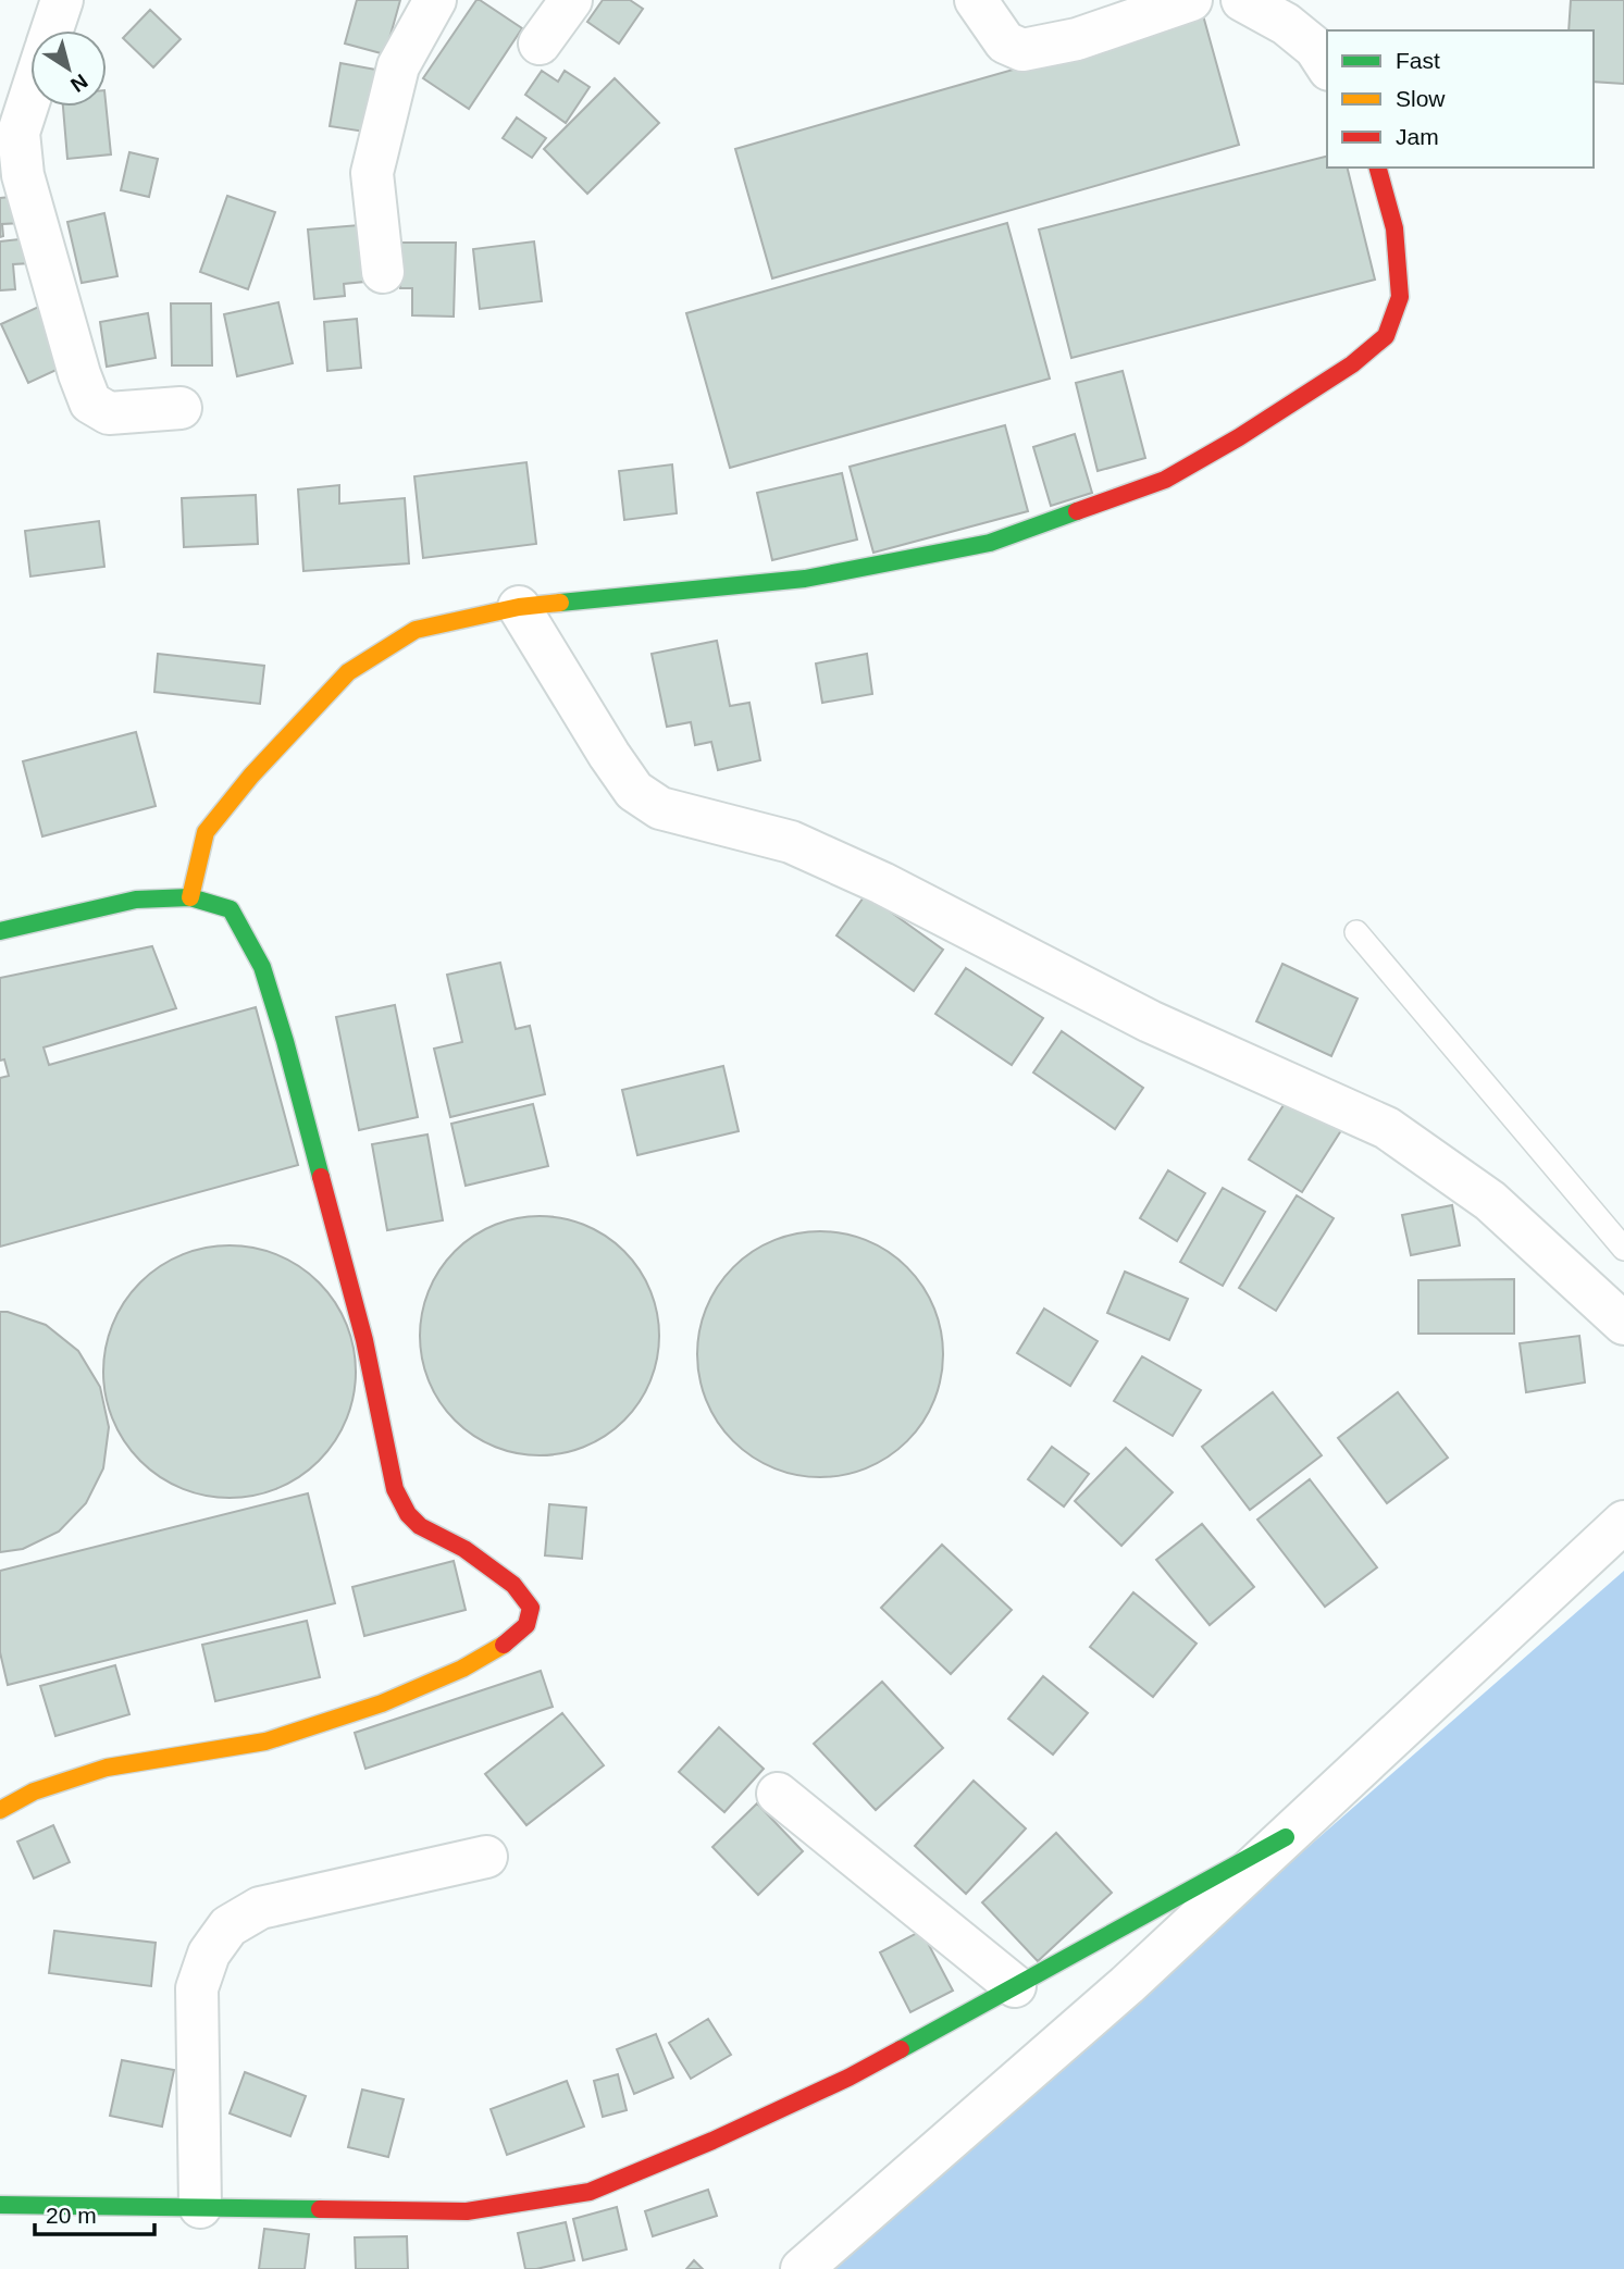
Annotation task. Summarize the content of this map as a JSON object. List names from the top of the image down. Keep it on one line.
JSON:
{"legend":["Fast","Slow","Jam"],"scale_bar":"20 m","north":"bottom right"}
